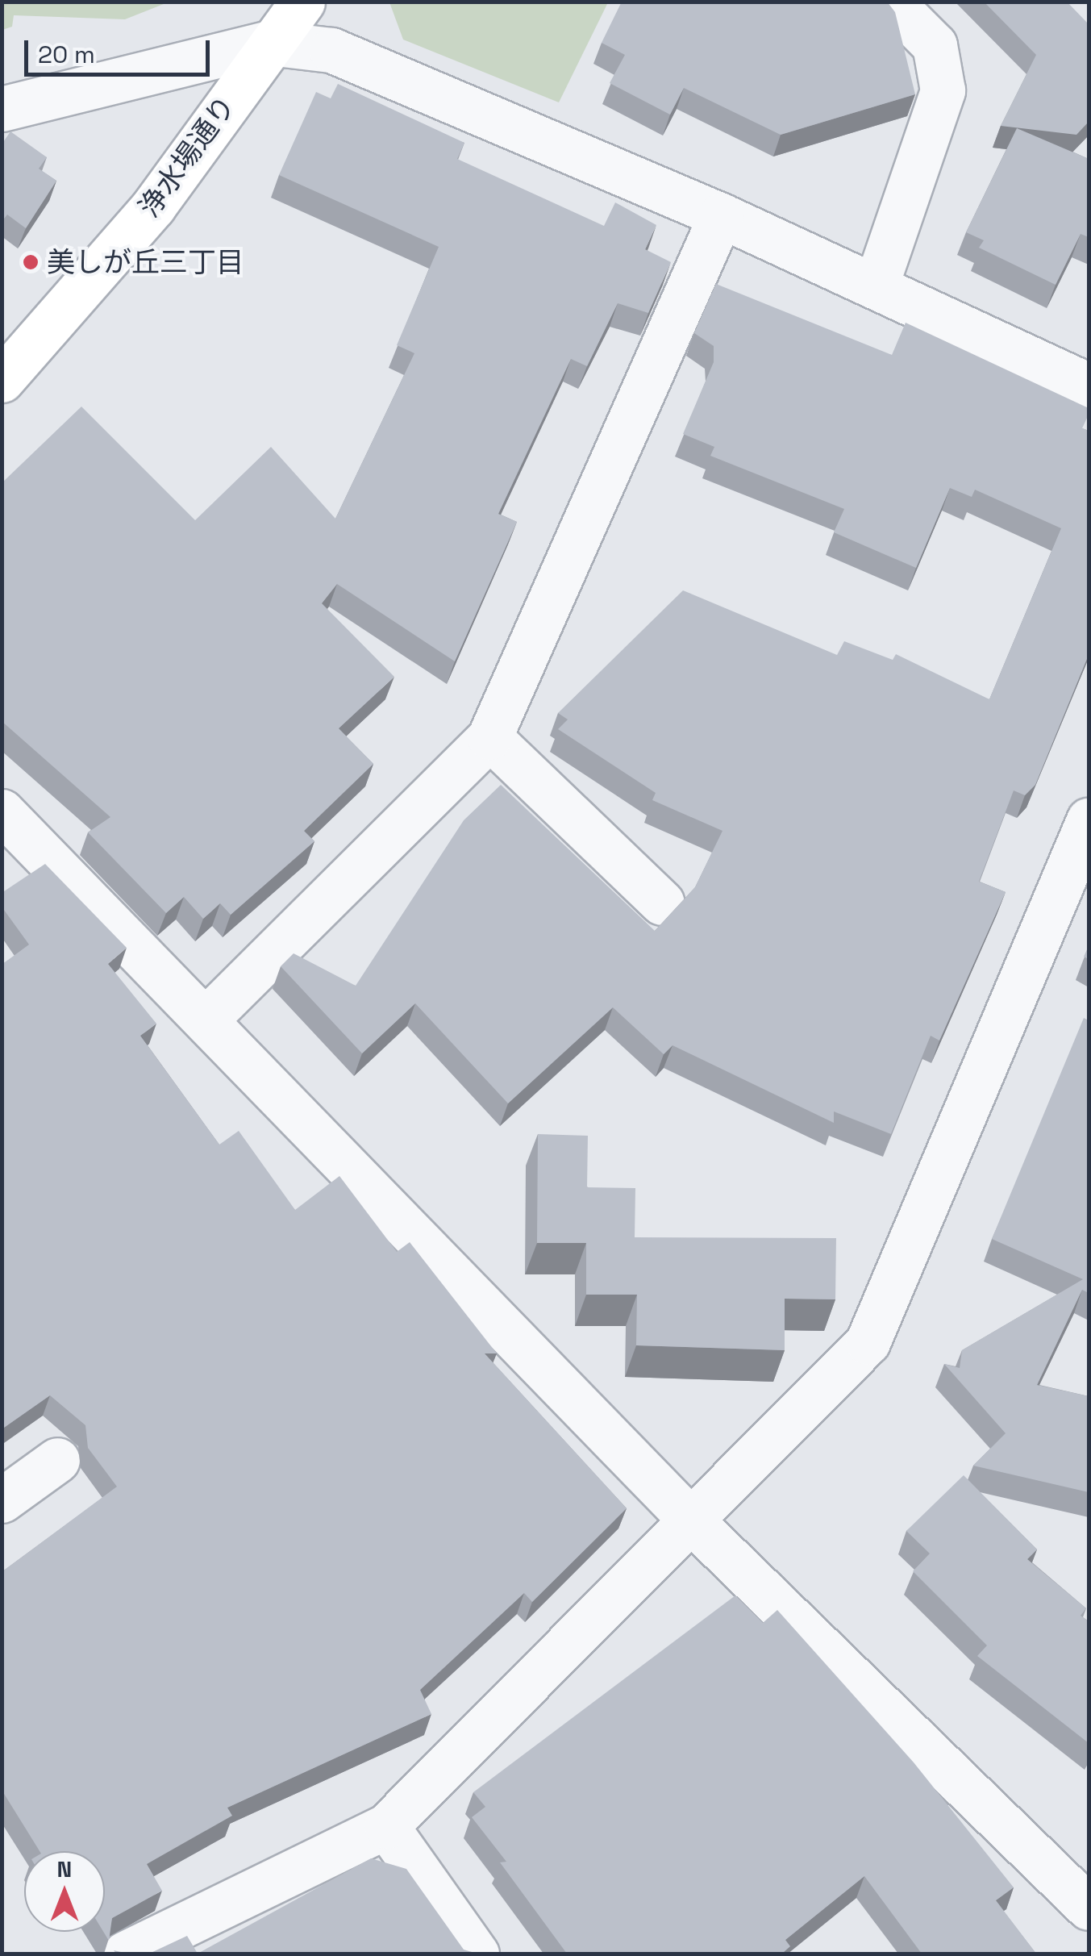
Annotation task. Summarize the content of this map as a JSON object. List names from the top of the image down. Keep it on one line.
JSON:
{"streets":{"main road":["浄水場通り"]},"places":["美しが丘三丁目"],"scale_bar":"20 m","north":"top"}
